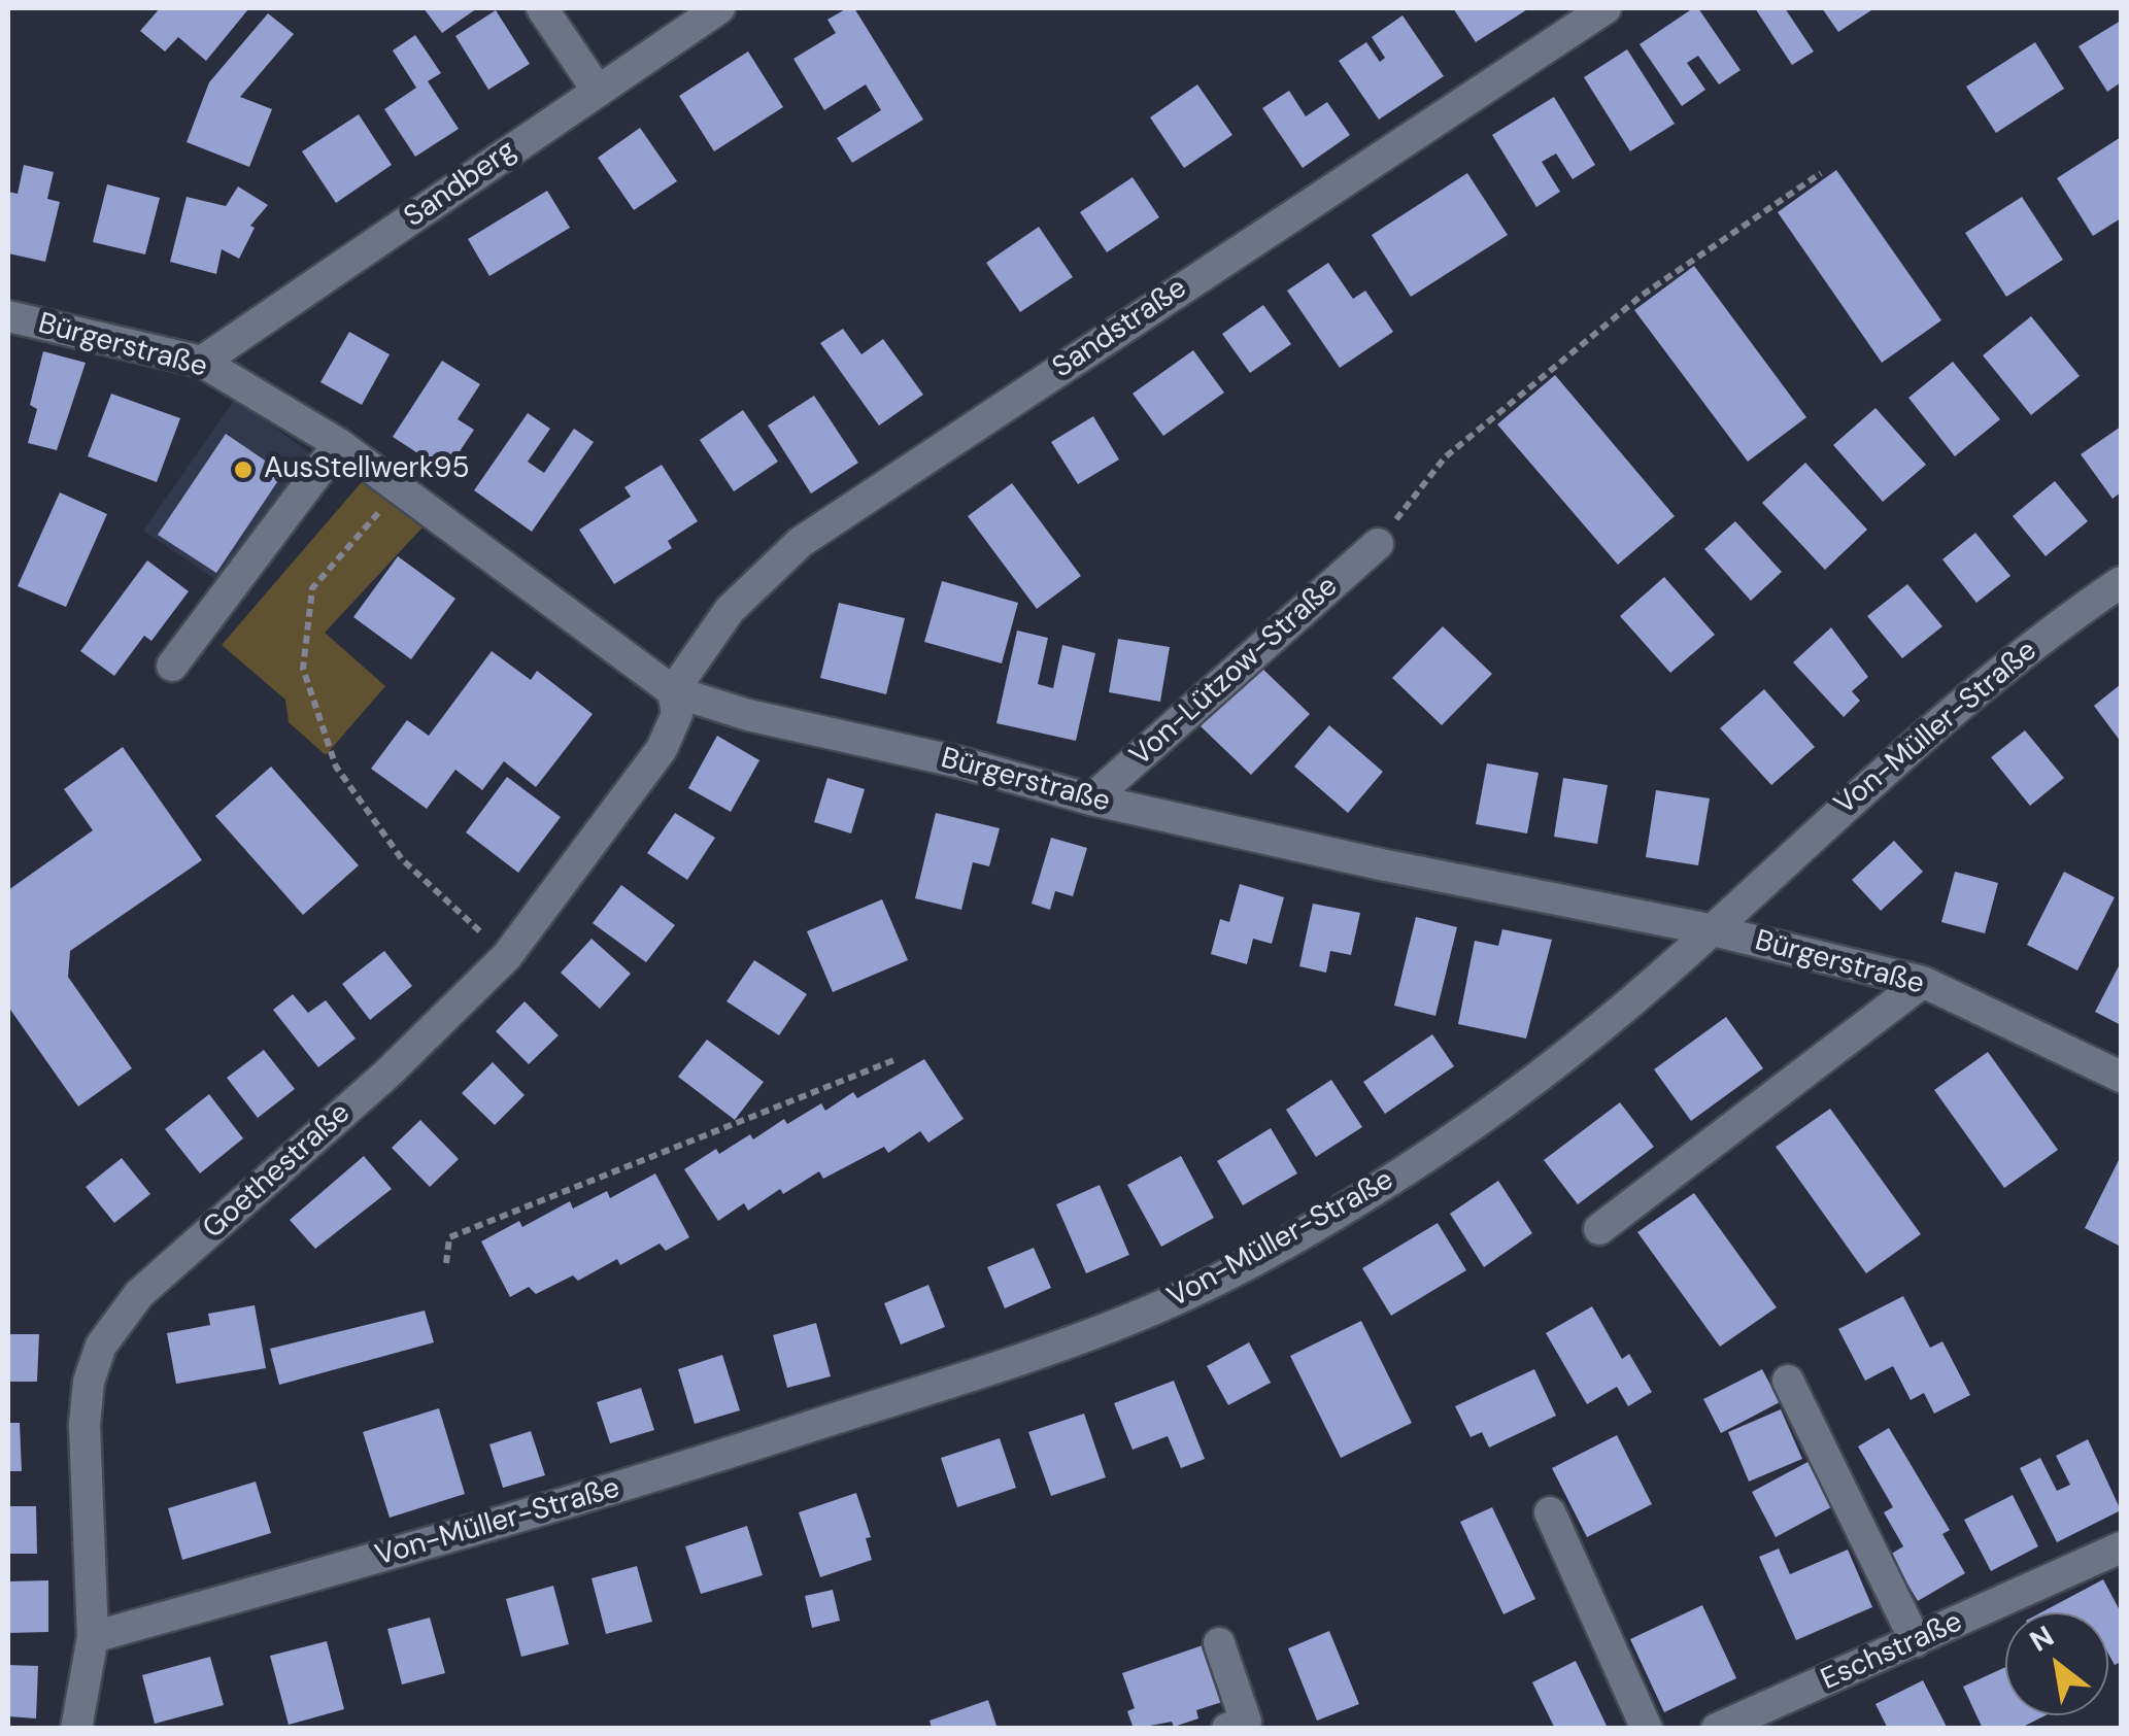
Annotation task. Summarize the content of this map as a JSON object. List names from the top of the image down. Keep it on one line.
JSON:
{"streets":{"street":["Sandberg","Sandstraße","Bürgerstraße","Von-Lützow-Straße","Von-Müller-Straße","Goethestraße","Eschstraße"]},"crossings":[["Sandberg","Bürgerstraße"],["Sandstraße","Bürgerstraße"],["Sandstraße","Goethestraße"],["Bürgerstraße","Von-Lützow-Straße"],["Bürgerstraße","Von-Müller-Straße"],["Bürgerstraße","Goethestraße"],["Von-Müller-Straße","Goethestraße"]],"places":["AusStellwerk95"],"north":"top left"}
